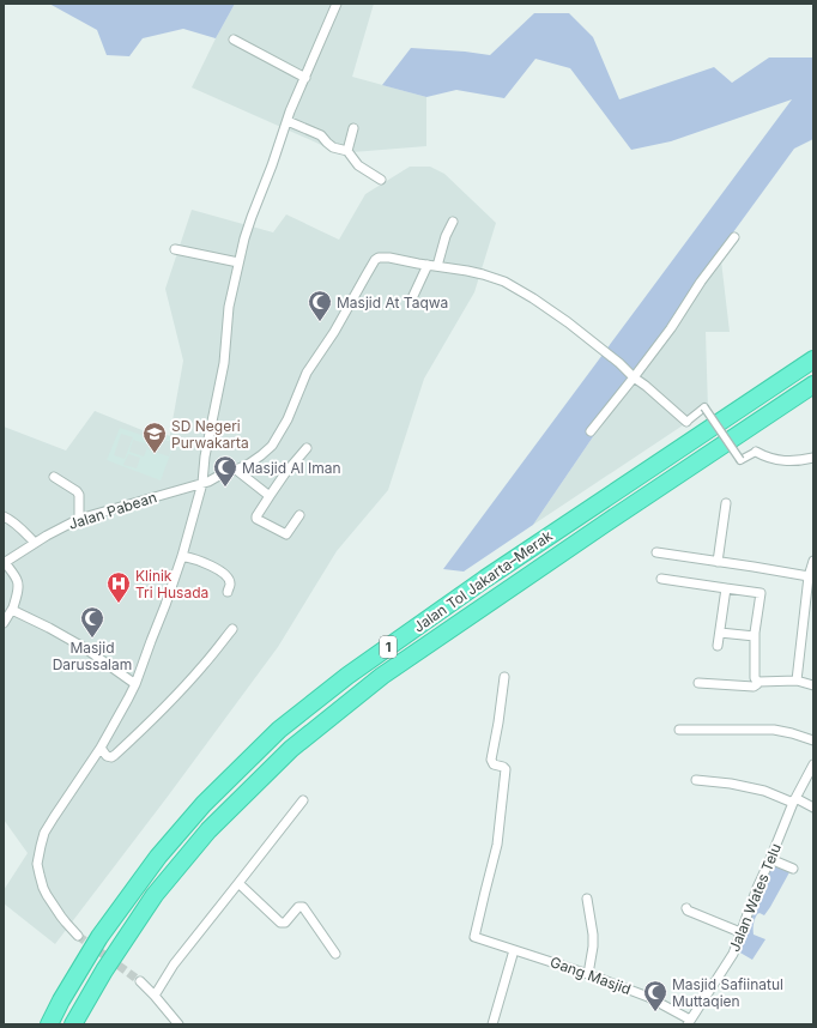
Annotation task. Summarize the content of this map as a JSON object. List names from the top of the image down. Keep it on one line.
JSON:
{"streets":{"highway":["Jalan Tol Jakarta–Merak","1"],"street":["Jalan Pabean","Jalan Wates Telu","Gang Masjid"]},"crossings":[["Jalan Wates Telu","Gang Masjid"]],"places":{"mosque":["Masjid At Taqwa","Masjid Al Iman","Masjid Darussalam","Masjid Safiinatul Muttaqien"],"school or university":["SD Negeri Purwakarta"],"hospital":["Klinik Tri Husada"]}}
